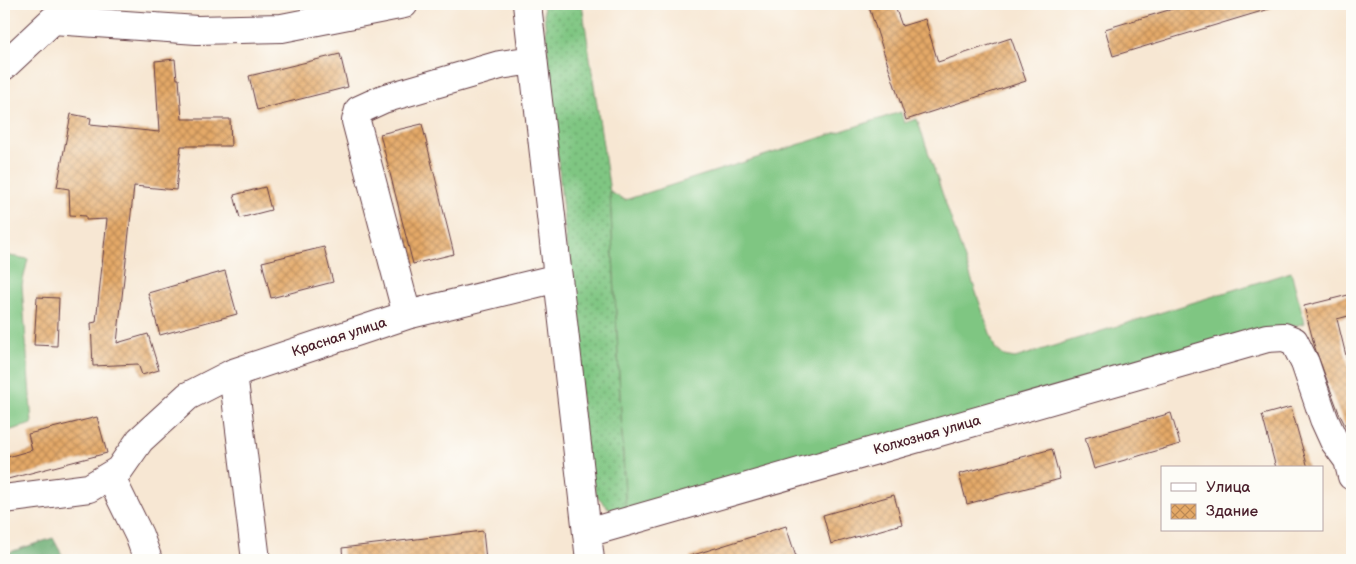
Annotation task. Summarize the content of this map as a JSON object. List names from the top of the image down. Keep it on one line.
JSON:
{"streets":{"street":["Красная улица","Колхозная улица"]},"legend":["Улица","Здание"]}
